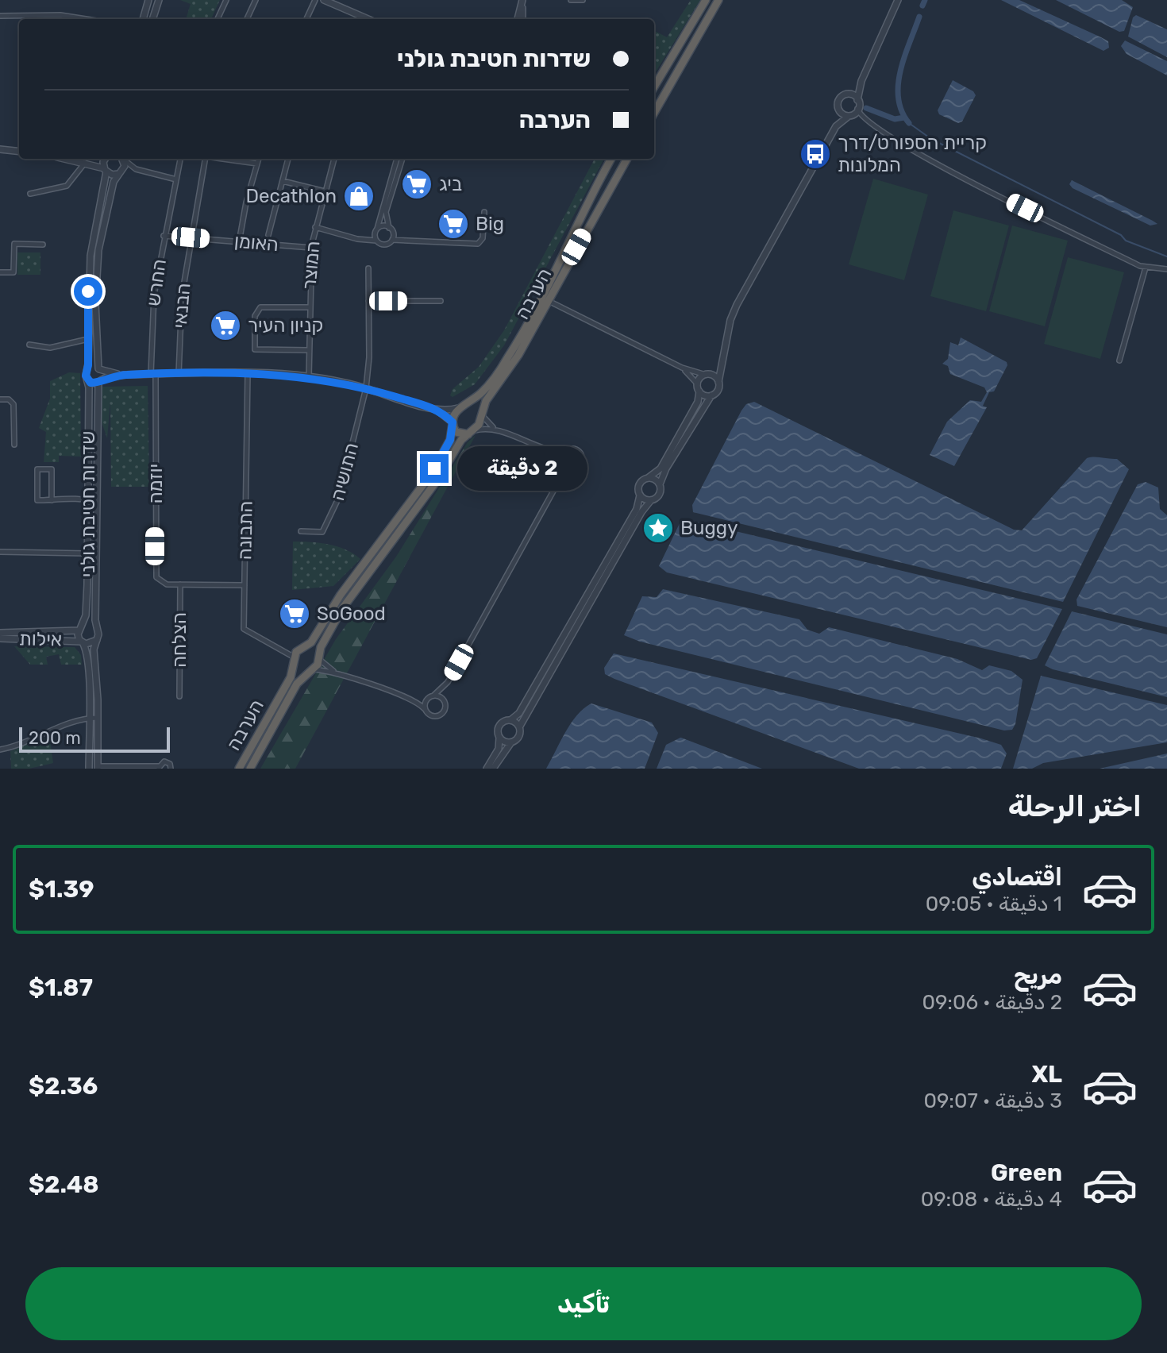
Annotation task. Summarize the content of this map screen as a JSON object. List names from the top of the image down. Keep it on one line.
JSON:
{"streets":{"highway":["הערבה"],"street":["האומן","המוצר","החרש","הבנאי","התושיה","יוזמה","שדרות חטיבת גולני","התבונה","אילות","הצלחה"]},"crossings":[["האומן","המוצר"],["האומן","החרש"],["האומן","הבנאי"],["החרש","יוזמה"],["הערבה","התבונה"],["יוזמה","התבונה"],["יוזמה","הצלחה"],["שדרות חטיבת גולני","אילות"]],"places":{"bus stop":["קריית הספורט/דרך המלונות"],"supermarket":["ביג","Big","קניון העיר","SoGood"],"shop":["Decathlon"],"place":["Buggy"]},"scale_bar":"200 m","page":{"banner":["שדרות חטיבת גולני","הערבה"],"bubble":"2 دقيقة","scale":"200 m","heading":"اختر الرحلة","list":[{"name":"اقتصادي","note":"1 دقيقة · 09:05","value":"$1.39"},{"name":"مريح","note":"2 دقيقة · 09:06","value":"$1.87"},{"name":"XL","note":"3 دقيقة · 09:07","value":"$2.36"},{"name":"Green","note":"4 دقيقة · 09:08","value":"$2.48"}],"buttons":"تأكيد"}}
